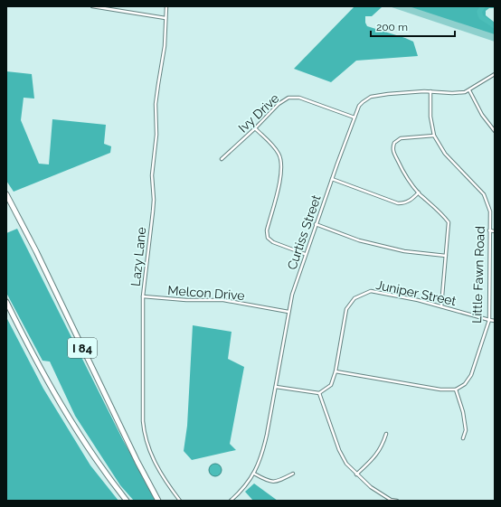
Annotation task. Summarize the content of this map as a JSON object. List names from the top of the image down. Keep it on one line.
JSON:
{"streets":{"highway":["I 84"],"street":["Ivy Drive","Curtiss Street","Lazy Lane","Little Fawn Road","Melcon Drive","Juniper Street"]},"crossings":[["Ivy Drive","Curtiss Street"],["Curtiss Street","Little Fawn Road"],["Curtiss Street","Melcon Drive"],["Lazy Lane","Melcon Drive"],["Little Fawn Road","Juniper Street"]],"scale_bar":"200 m"}
